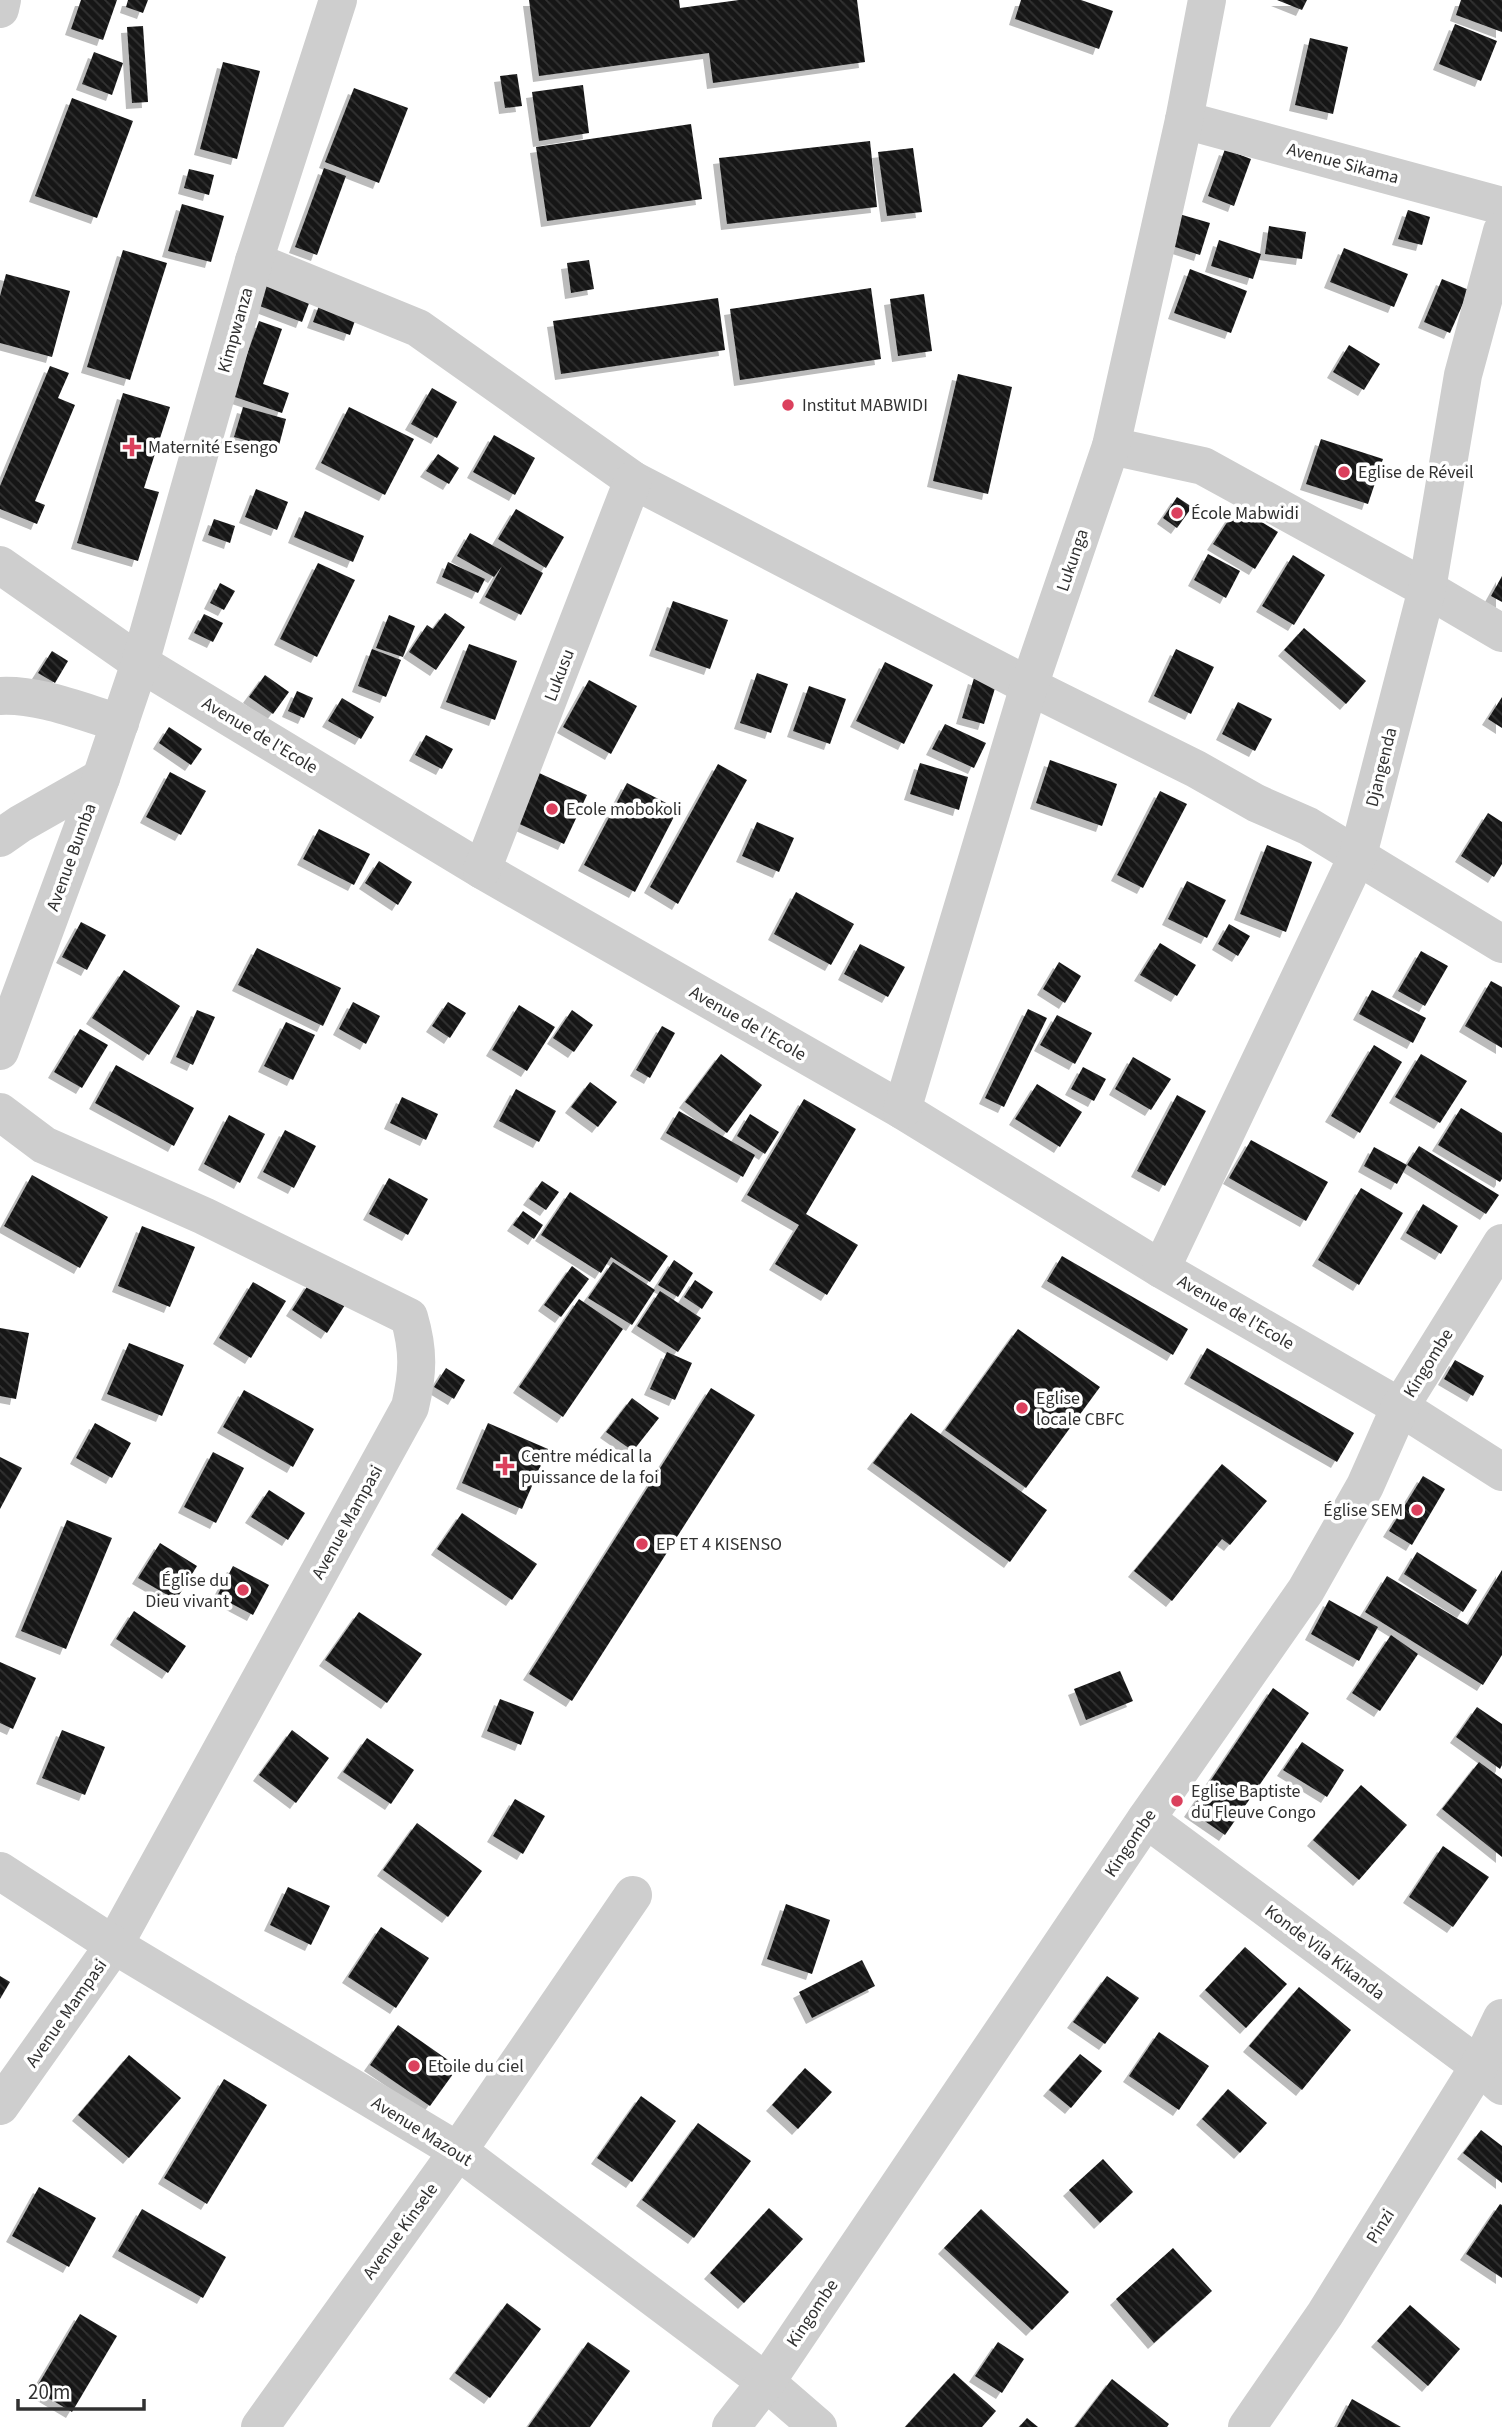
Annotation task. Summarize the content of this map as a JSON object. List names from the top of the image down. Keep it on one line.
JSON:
{"streets":{"street":["Avenue Sikama","Kimpwanza","Lukunga","Lukusu","Avenue de l'Ecole","Djangenda","Avenue Bumba","Kingombe","Avenue Mampasi","Konde Vila Kikanda","Avenue Mazout","Pinzi","Avenue Kinsele"]},"crossings":[["Avenue Sikama","Lukunga"],["Kimpwanza","Avenue de l'Ecole"],["Kimpwanza","Avenue Bumba"],["Lukunga","Avenue de l'Ecole"],["Lukusu","Avenue de l'Ecole"],["Avenue de l'Ecole","Djangenda"],["Avenue de l'Ecole","Avenue Bumba"],["Avenue de l'Ecole","Kingombe"],["Kingombe","Konde Vila Kikanda"],["Kingombe","Avenue Mazout"],["Avenue Mampasi","Avenue Mazout"],["Konde Vila Kikanda","Pinzi"],["Avenue Mazout","Avenue Kinsele"]],"places":{"other":["Institut MABWIDI","Eglise de Réveil","École Mabwidi","Ecole mobokoli","Eglise locale CBFC","Église SEM","EP ET 4 KISENSO","Église du Dieu vivant","Eglise Baptiste du Fleuve Congo","Etoile du ciel"],"health":["Maternité Esengo","Centre médical la puissance de la foi"]},"scale_bar":"20 m"}
